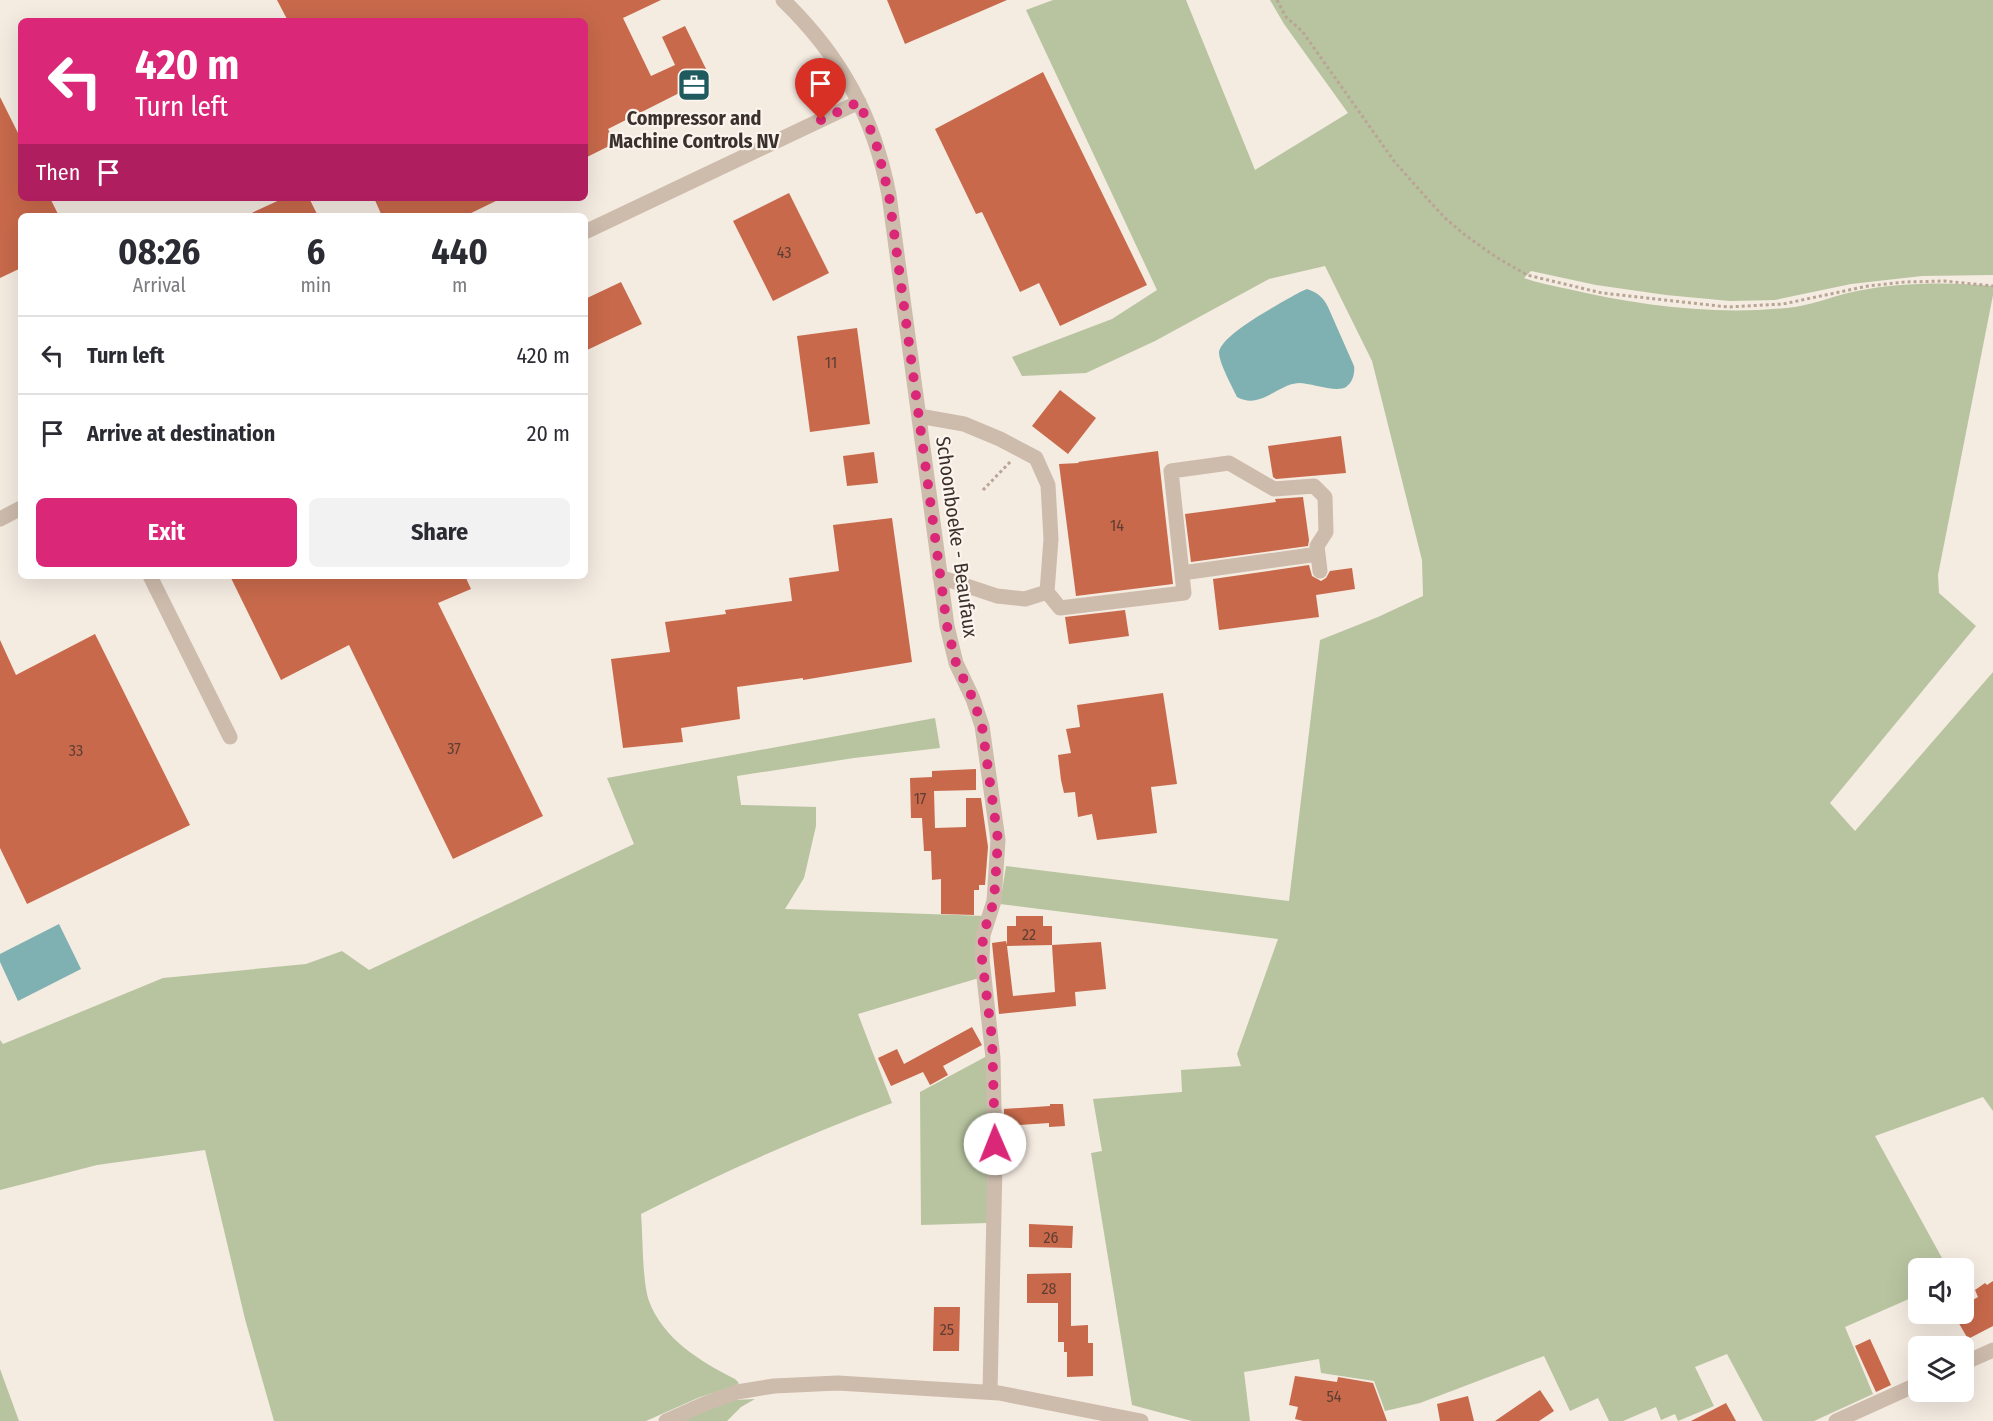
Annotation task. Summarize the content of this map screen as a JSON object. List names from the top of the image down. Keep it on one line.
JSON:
{"streets":{"street":["Schoonboeke - Beaufaux"]},"places":{"office":["Compressor and Machine Controls NV"]},"house_numbers":["43","11","14","37","33","17","22","26","28","25","54"],"page":{"turn":["420 m","Turn left"],"then":"Then","eta":["08:26","Arrival","6","min","440","m"],"list":[{"name":"Turn left","value":"420 m"},{"name":"Arrive at destination","value":"20 m"}],"buttons":["Exit","Share"]}}
